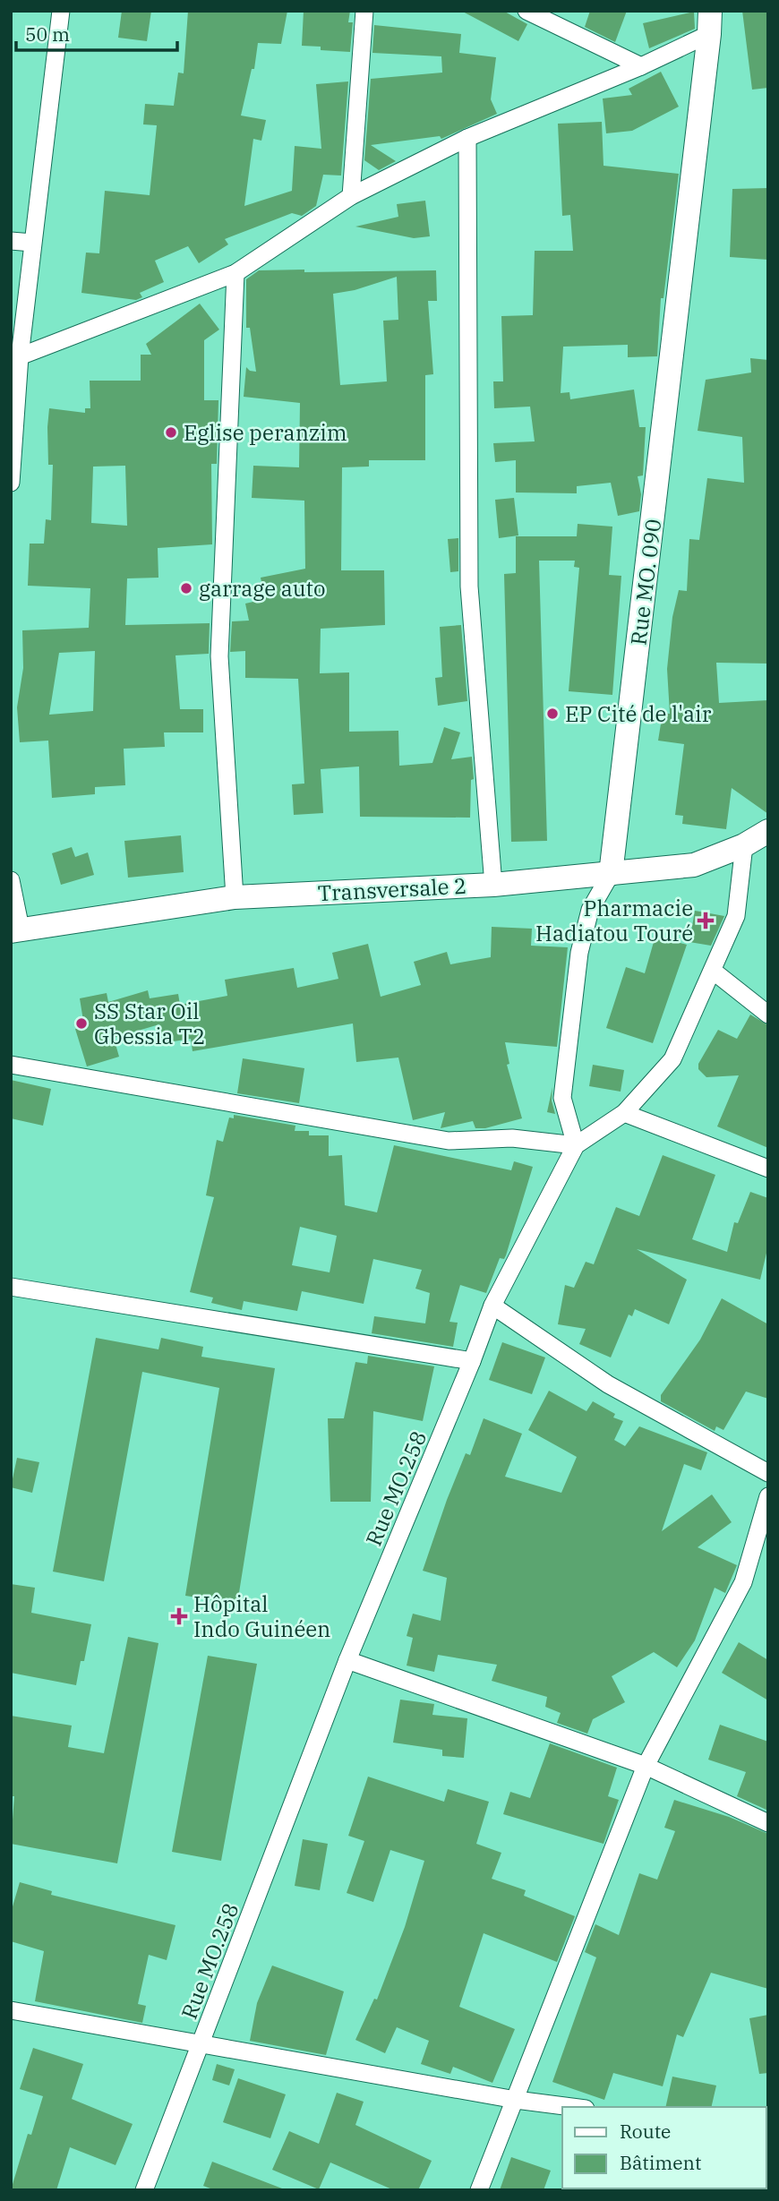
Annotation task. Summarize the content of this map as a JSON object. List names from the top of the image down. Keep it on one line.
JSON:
{"streets":{"street":["Rue MO. 090","Transversale 2","Rue MO.258"]},"crossings":[["Rue MO. 090","Transversale 2"],["Rue MO. 090","Rue MO.258"],["Transversale 2","Rue MO.258"]],"places":{"other":["Eglise peranzim","garrage auto","EP Cité de l'air","SS Star Oil Gbessia T2"],"health":["Pharmacie Hadiatou Touré","Hôpital Indo Guinéen"]},"legend":["Route","Bâtiment"],"scale_bar":"50 m"}
